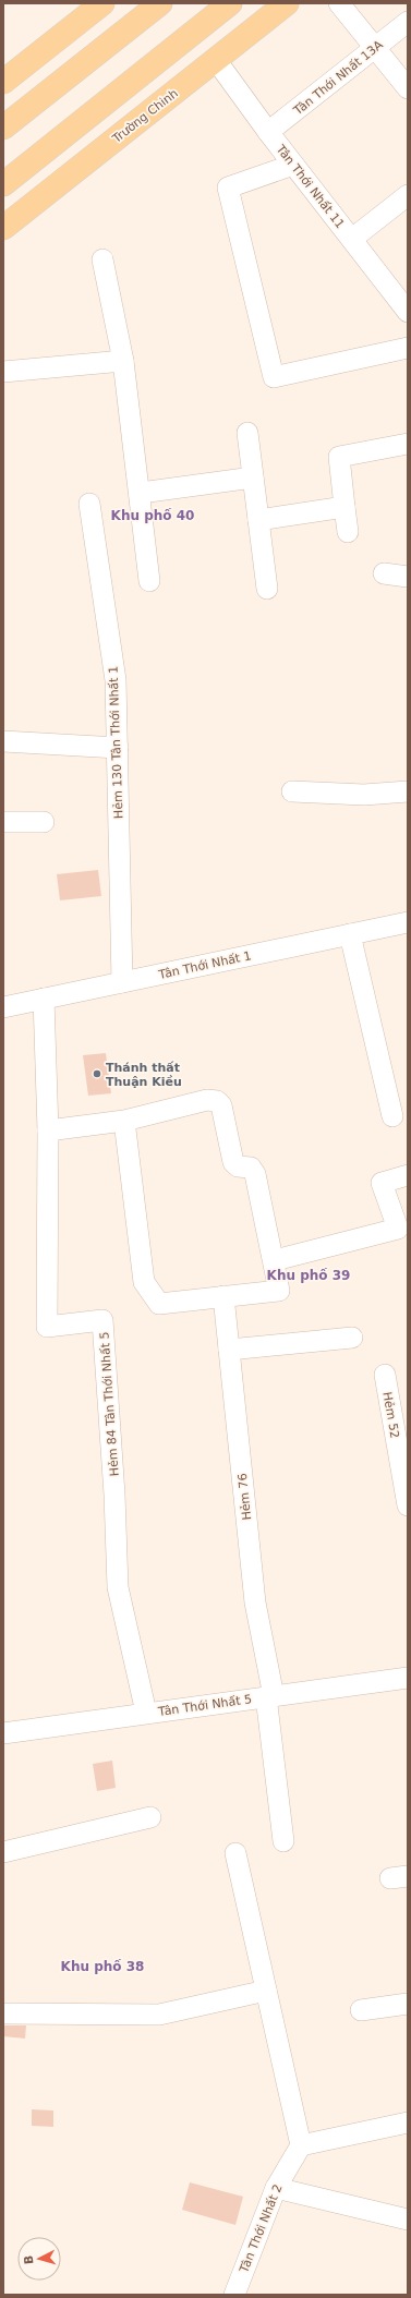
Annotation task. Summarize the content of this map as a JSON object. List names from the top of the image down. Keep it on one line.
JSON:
{"streets":{"main road":["Trường Chinh"],"street":["Tân Thới Nhất 13A","Tân Thới Nhất 11","Hẻm 130 Tân Thới Nhất 1","Tân Thới Nhất 1","Hẻm 84 Tân Thới Nhất 5","Hẻm 52","Hẻm 76","Tân Thới Nhất 5","Tân Thới Nhất 2"]},"crossings":[["Tân Thới Nhất 13A","Tân Thới Nhất 11"],["Trường Chinh","Tân Thới Nhất 11"],["Hẻm 130 Tân Thới Nhất 1","Tân Thới Nhất 1"],["Tân Thới Nhất 1","Hẻm 84 Tân Thới Nhất 5"],["Hẻm 84 Tân Thới Nhất 5","Tân Thới Nhất 5"],["Hẻm 76","Tân Thới Nhất 5"]],"districts":["Khu phố 40","Khu phố 39","Khu phố 38"],"places":["Thánh thất Thuận Kiều"],"north":"left"}
